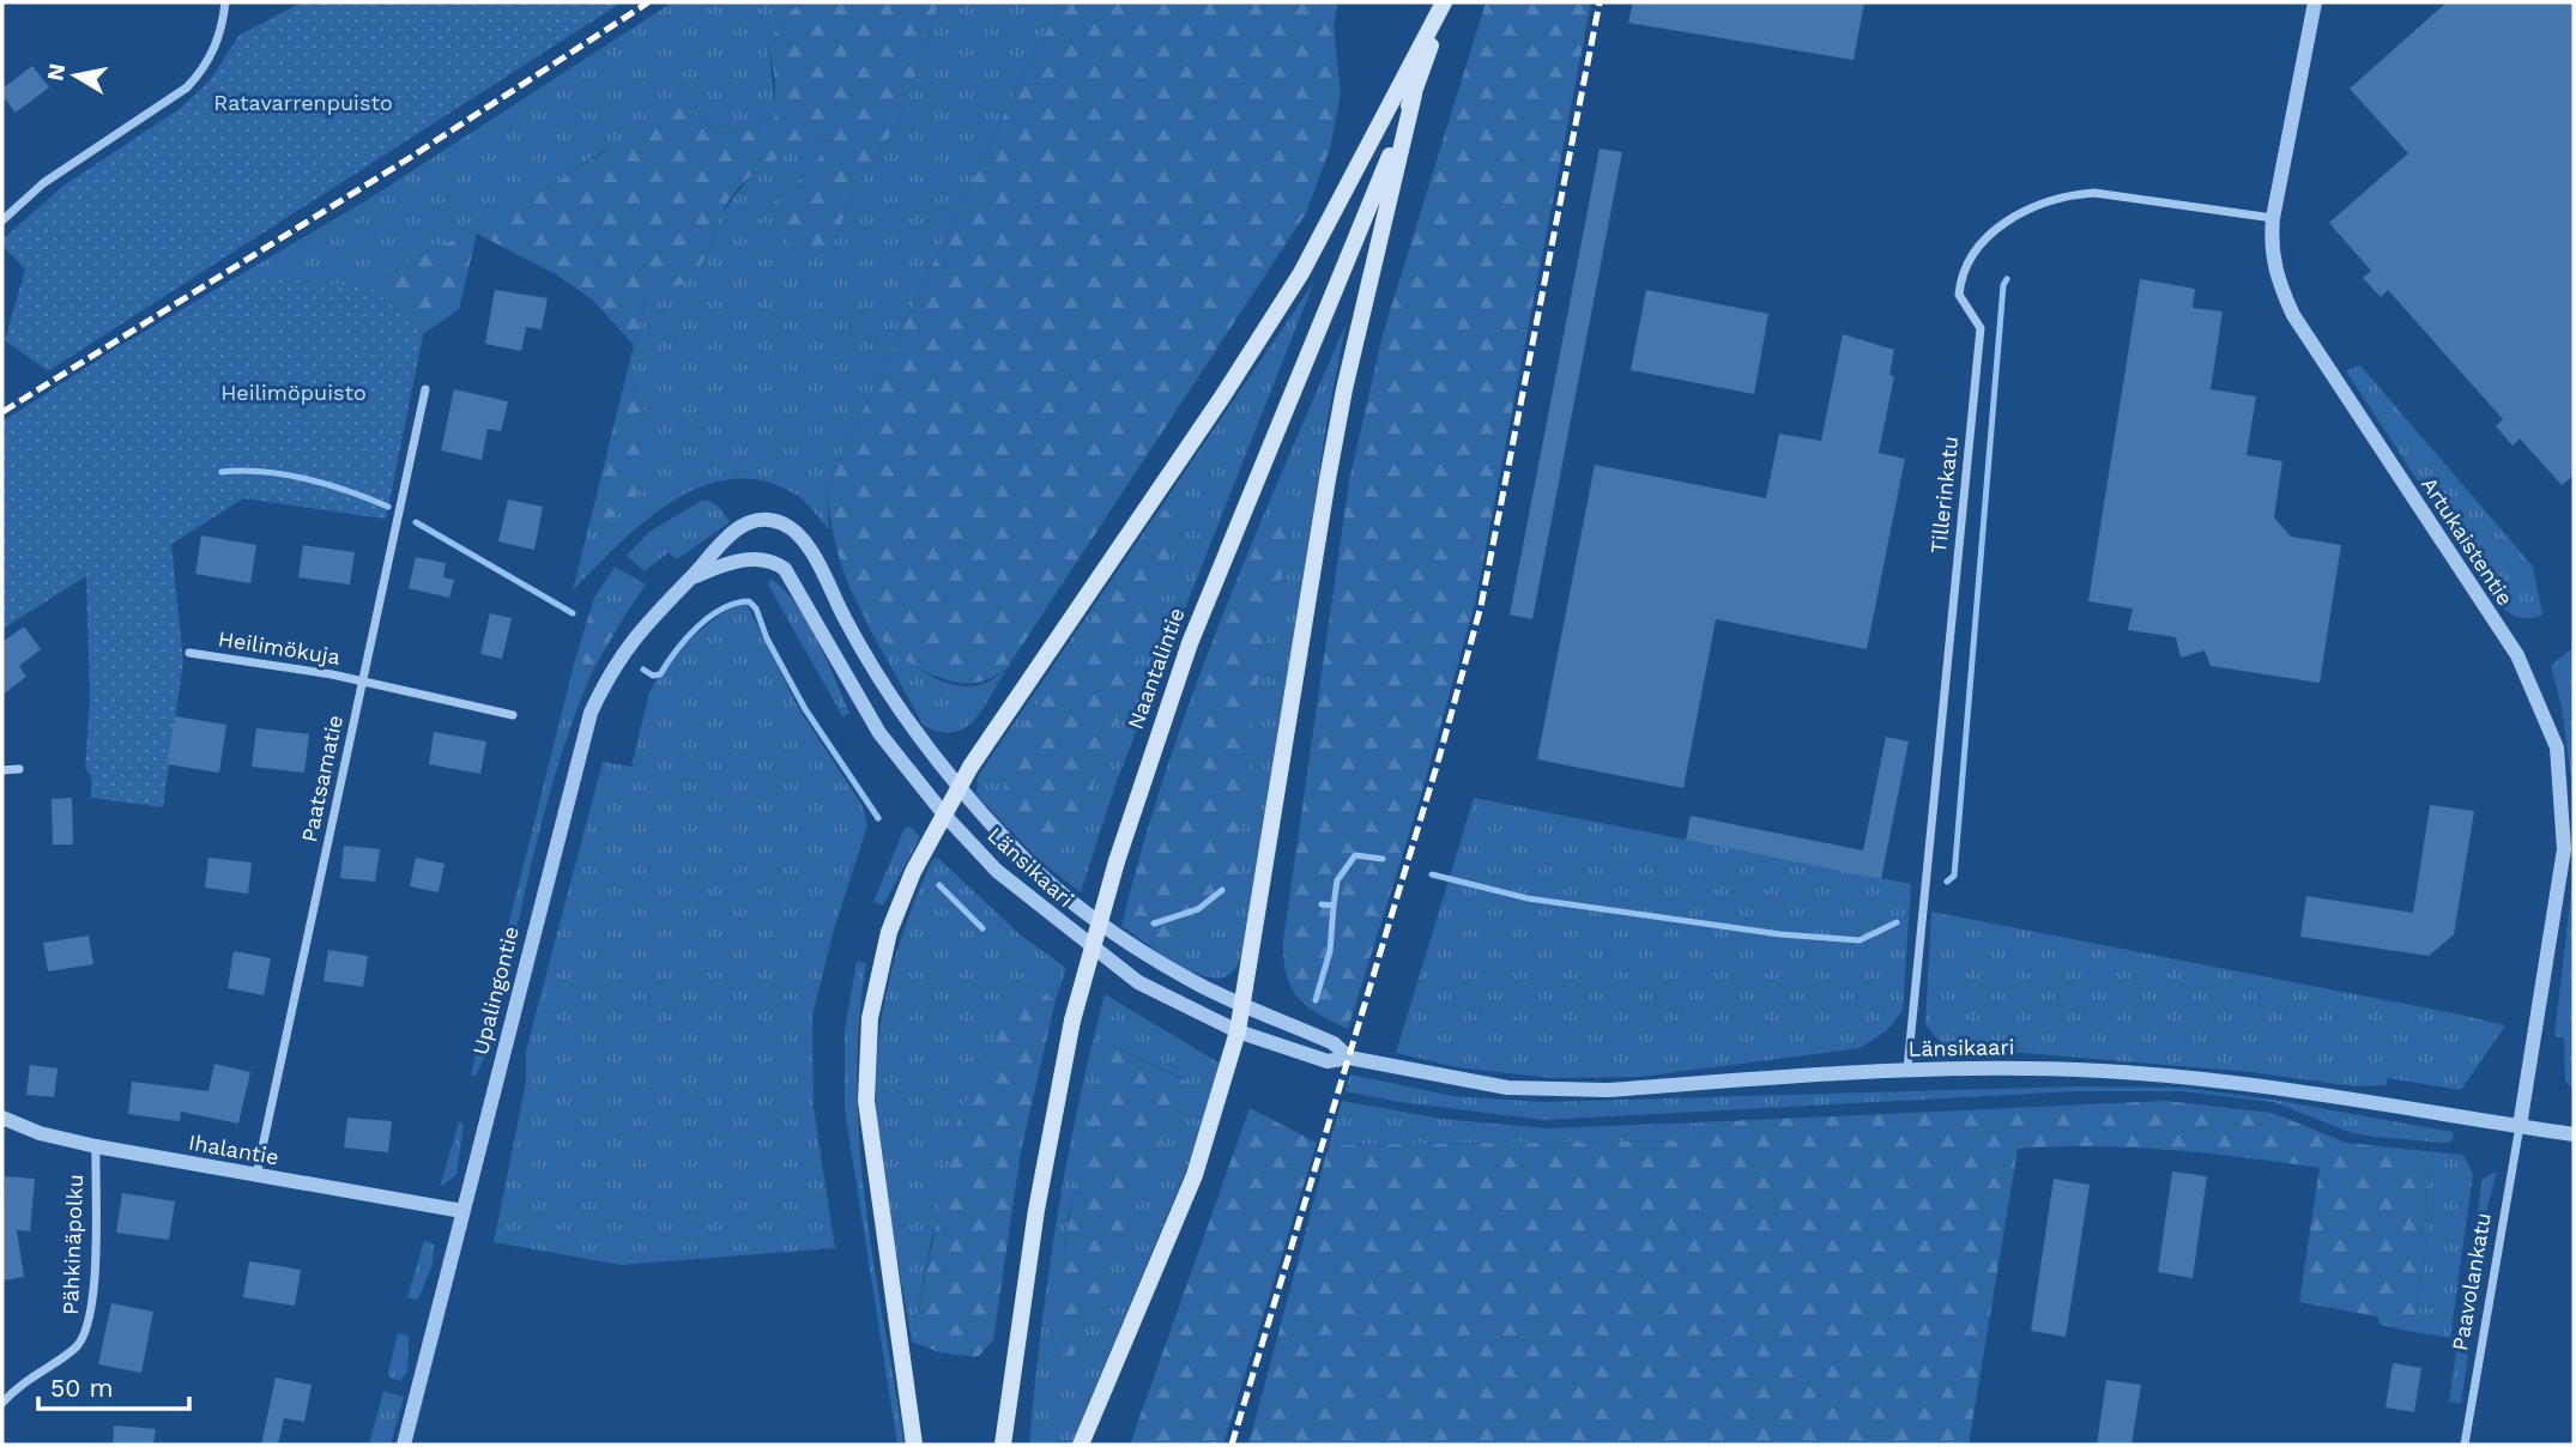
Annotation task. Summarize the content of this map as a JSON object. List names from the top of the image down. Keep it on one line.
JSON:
{"streets":{"main road":["Naantalintie"],"street":["Tillerinkatu","Artukaistentie","Heilimökuja","Paatsamatie","Länsikaari","Upalingontie","Ihalantie","Pähkinäpolku","Paavolankatu"]},"crossings":[["Tillerinkatu","Artukaistentie"],["Tillerinkatu","Länsikaari"],["Artukaistentie","Länsikaari"],["Artukaistentie","Paavolankatu"],["Heilimökuja","Paatsamatie"],["Paatsamatie","Ihalantie"],["Länsikaari","Upalingontie"],["Länsikaari","Paavolankatu"],["Upalingontie","Ihalantie"],["Ihalantie","Pähkinäpolku"]],"parks":["Ratavarrenpuisto","Heilimöpuisto"],"scale_bar":"50 m","north":"left"}
